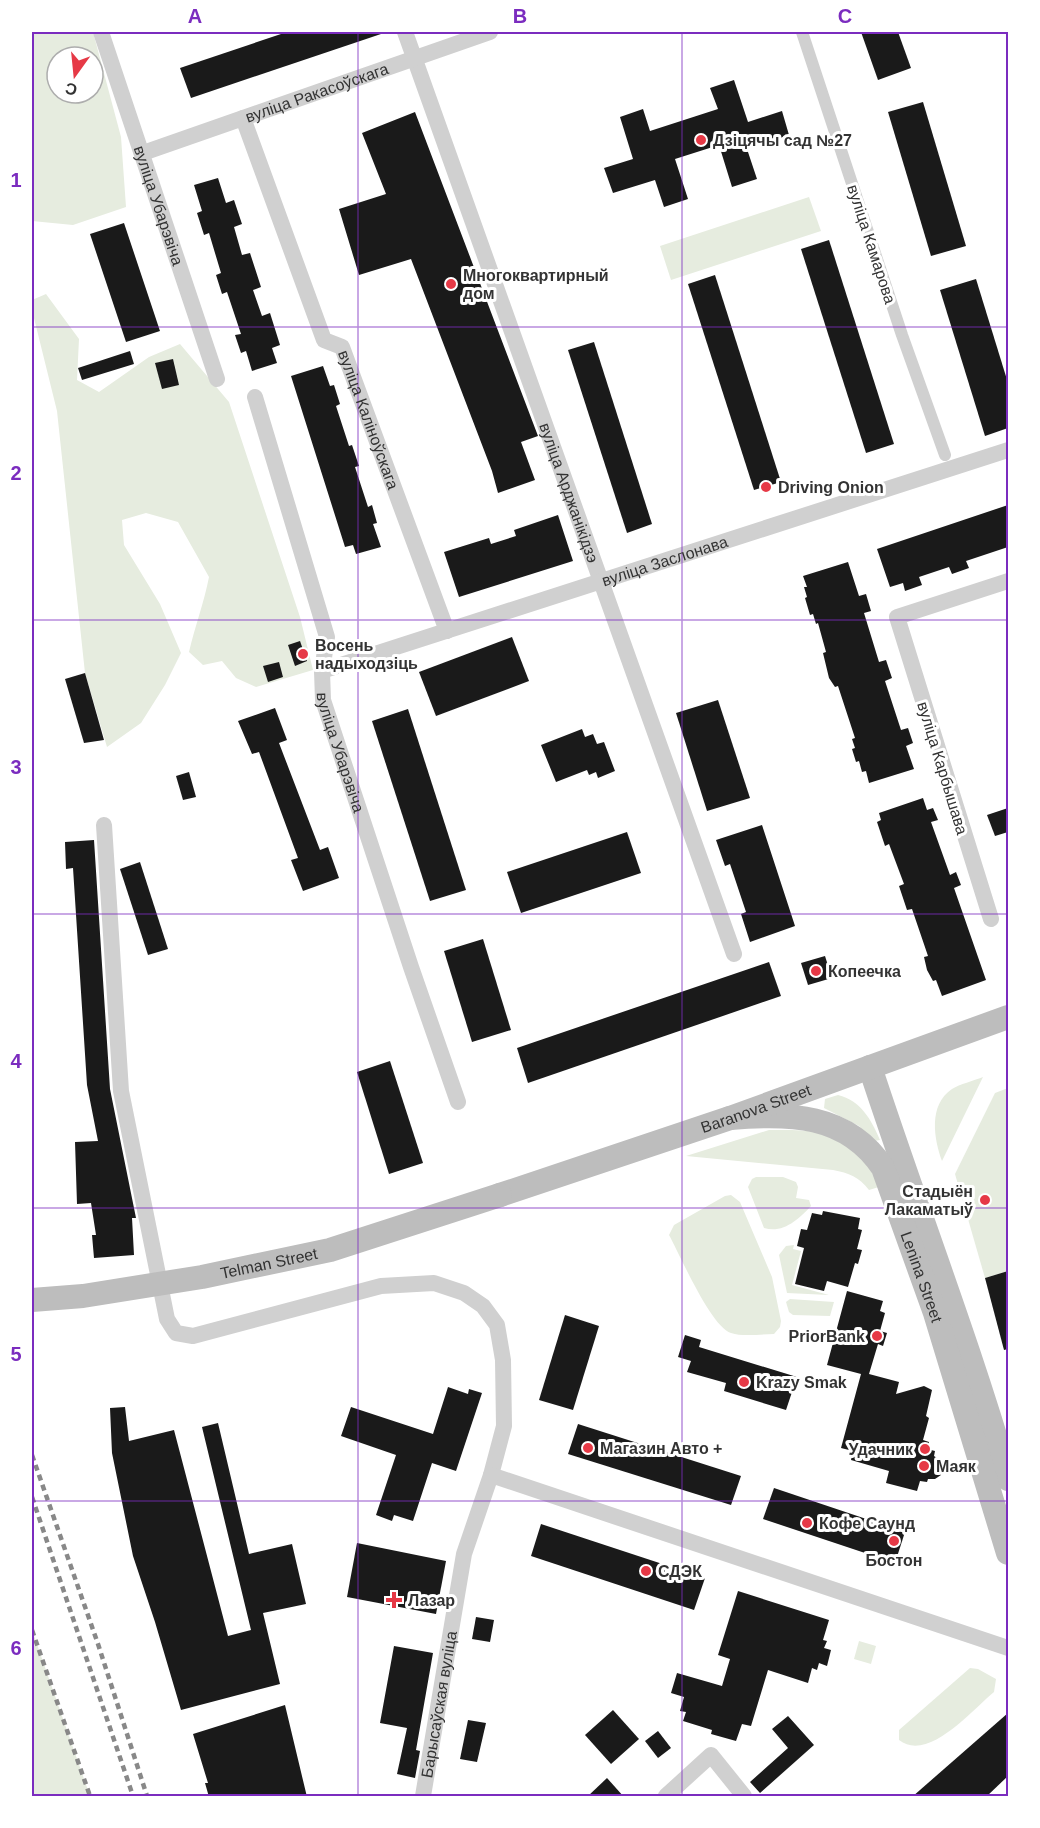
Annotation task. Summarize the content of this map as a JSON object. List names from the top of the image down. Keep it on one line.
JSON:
{"streets":{"main road":["Baranova Street","Telman Street","Lenina Street"],"street":["вуліца Ракасоўскага","вуліца Убарэвіча","вуліца Камарова","вуліца Каліноўскага","вуліца Арджанікідзэ","вуліца Заслонава","вуліца Карбышава","Барысаўская вуліца"]},"crossings":[["вуліца Ракасоўскага","вуліца Убарэвіча"],["вуліца Ракасоўскага","вуліца Каліноўскага"],["вуліца Ракасоўскага","вуліца Арджанікідзэ"],["вуліца Убарэвіча","вуліца Заслонава"],["вуліца Каліноўскага","вуліца Заслонава"],["вуліца Арджанікідзэ","вуліца Заслонава"],["Baranova Street","Telman Street"],["Baranova Street","Lenina Street"]],"places":{"other":["Дзіцячы сад №27","Многоквартирный дом","Driving Onion","Восень надыходзіць","Копеечка","Стадыён Лакаматыў","PriorBank","Krazy Smak","Магазин Авто +","Удачник","Маяк","Кофе Саунд","Бостон","СДЭК"],"health":["Лазар"]},"north":"bottom","grid":{"columns":["A","B","C"],"rows":["1","2","3","4","5","6"]}}
